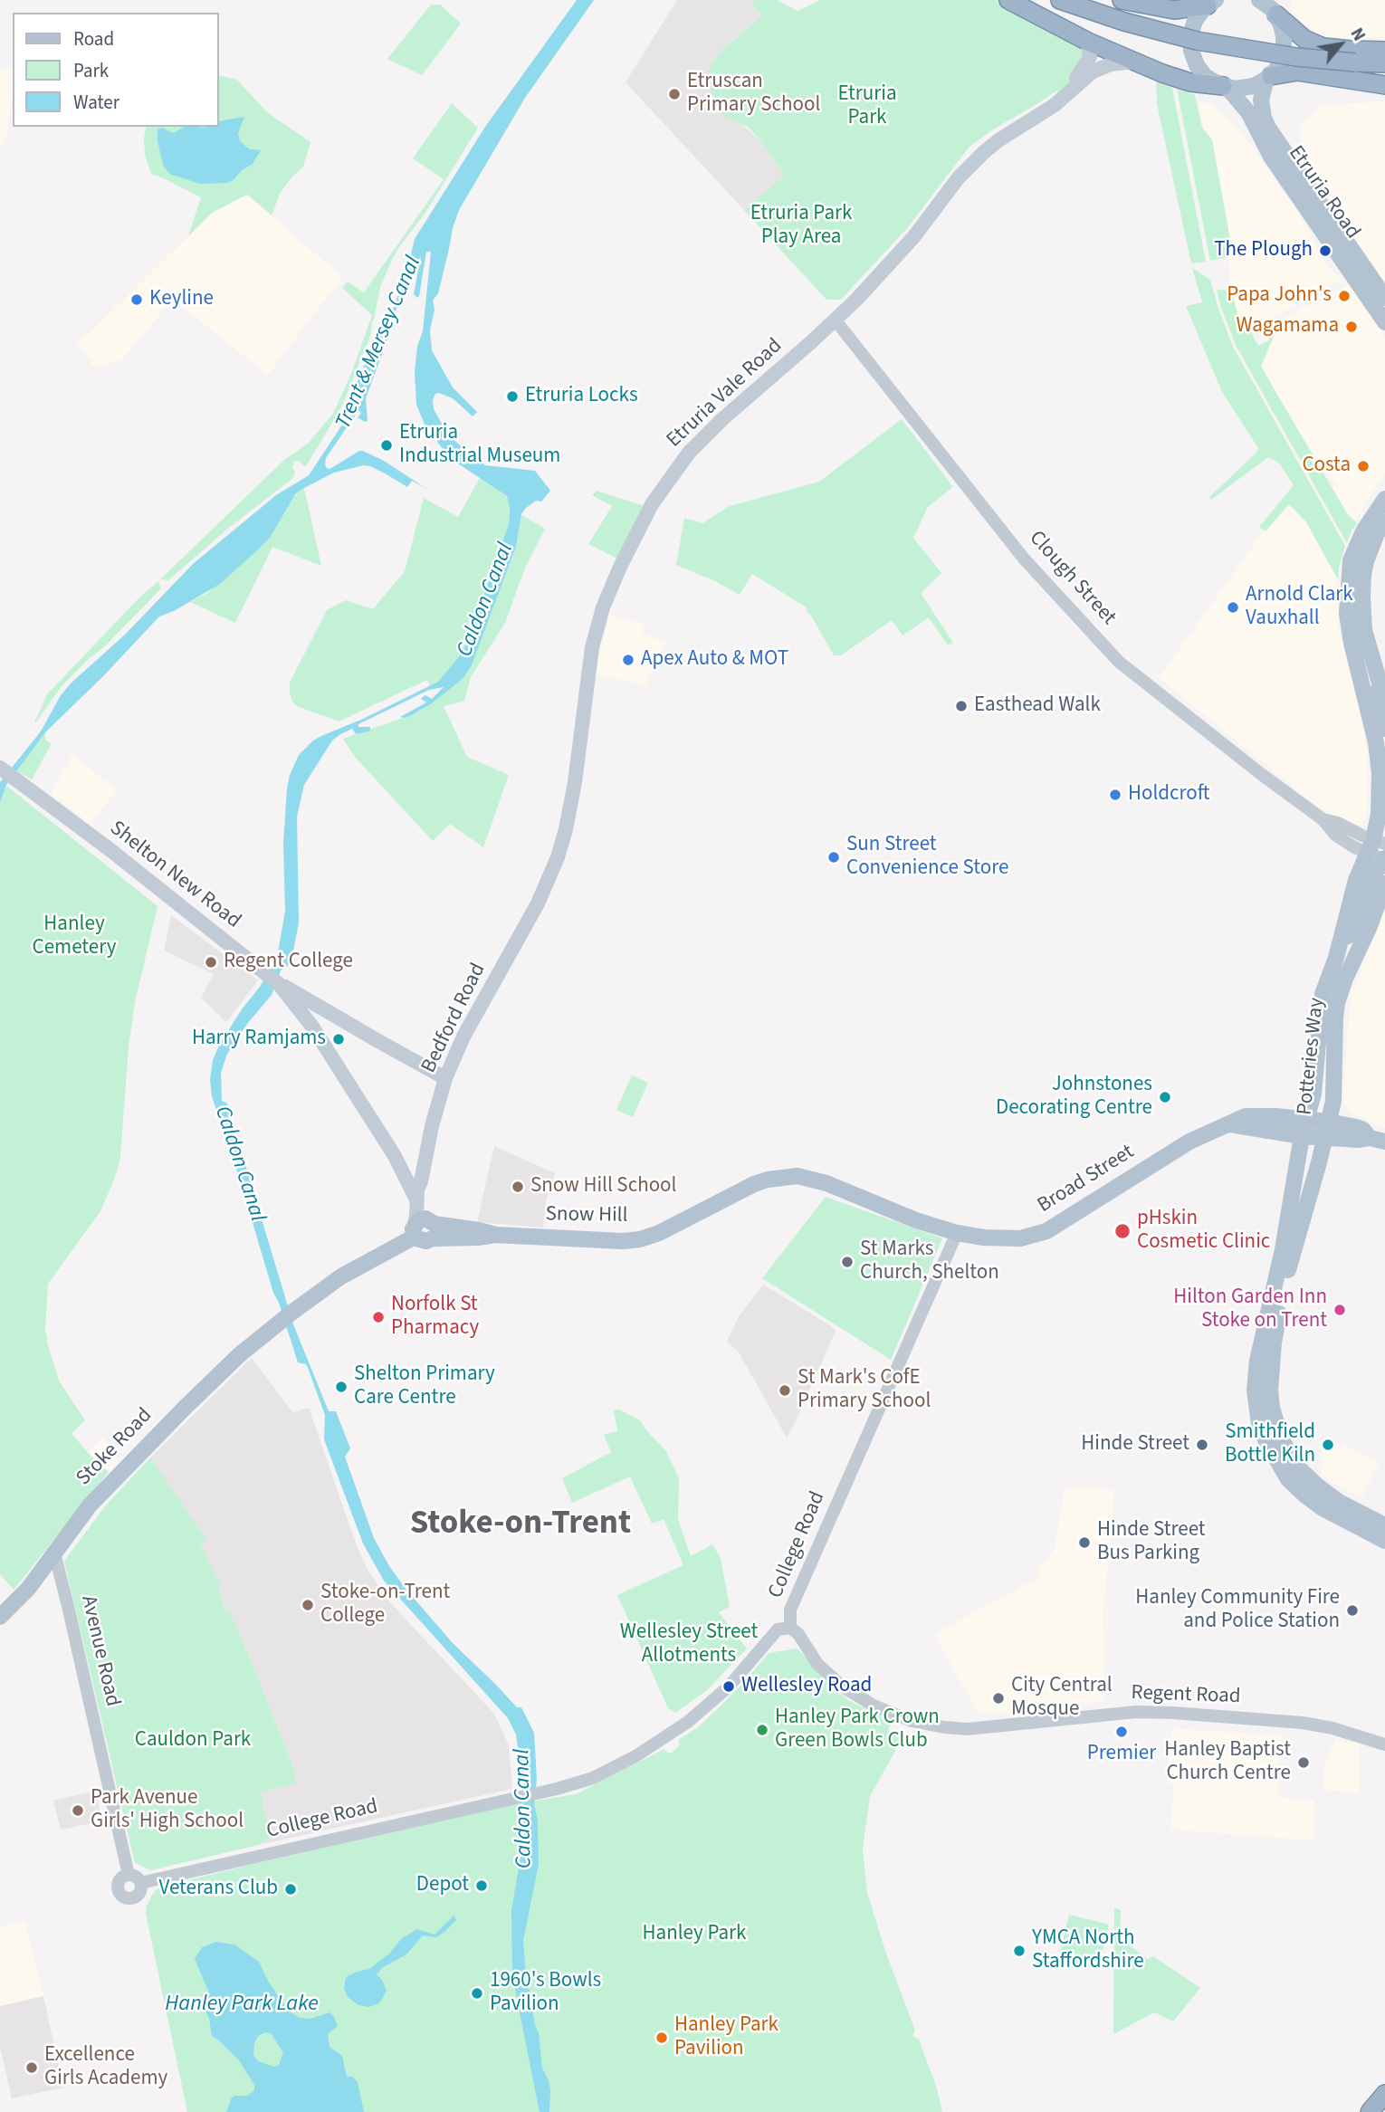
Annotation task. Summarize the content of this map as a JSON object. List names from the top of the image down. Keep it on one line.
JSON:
{"streets":{"main road":["Etruria Road","Etruria Vale Road","Shelton New Road","Bedford Road","Potteries Way","Broad Street","Snow Hill","Stoke Road"],"street":["Clough Street","College Road","Avenue Road","Regent Road"]},"crossings":[["Etruria Vale Road","Clough Street"],["Etruria Vale Road","Bedford Road"],["Clough Street","Potteries Way"],["Shelton New Road","Bedford Road"],["Bedford Road","Snow Hill"],["Bedford Road","Stoke Road"],["Potteries Way","Broad Street"],["Broad Street","Snow Hill"],["Broad Street","College Road"],["Snow Hill","Stoke Road"],["Stoke Road","Avenue Road"],["College Road","Avenue Road"],["College Road","Regent Road"]],"districts":["Stoke-on-Trent"],"water":["Trent & Mersey Canal","Caldon Canal","Hanley Park Lake"],"parks":["Etruria Park","Etruria Park Play Area","Hanley Cemetery","Wellesley Street Allotments","Cauldon Park","Hanley Park"],"places":["Etruscan Primary School","The Plough","Papa John's","Keyline","Wagamama","Etruria Locks","Etruria Industrial Museum","Costa","Arnold Clark Vauxhall","Apex Auto & MOT","Easthead Walk","Holdcroft","Sun Street Convenience Store","Regent College","Harry Ramjams","Johnstones Decorating Centre","Snow Hill School","pHskin Cosmetic Clinic","St Marks Church, Shelton","Hilton Garden Inn Stoke on Trent","Norfolk St Pharmacy","Shelton Primary Care Centre","St Mark's CofE Primary School","Hinde Street","Smithfield Bottle Kiln","Hinde Street Bus Parking","Stoke-on-Trent College","Hanley Community Fire and Police Station","Wellesley Road","City Central Mosque","Hanley Park Crown Green Bowls Club","Premier","Hanley Baptist Church Centre","Park Avenue Girls' High School","Depot","Veterans Club","YMCA North Staffordshire","1960's Bowls Pavilion","Hanley Park Pavilion","Excellence Girls Academy"],"legend":["Road","Park","Water"],"north":"top right"}
